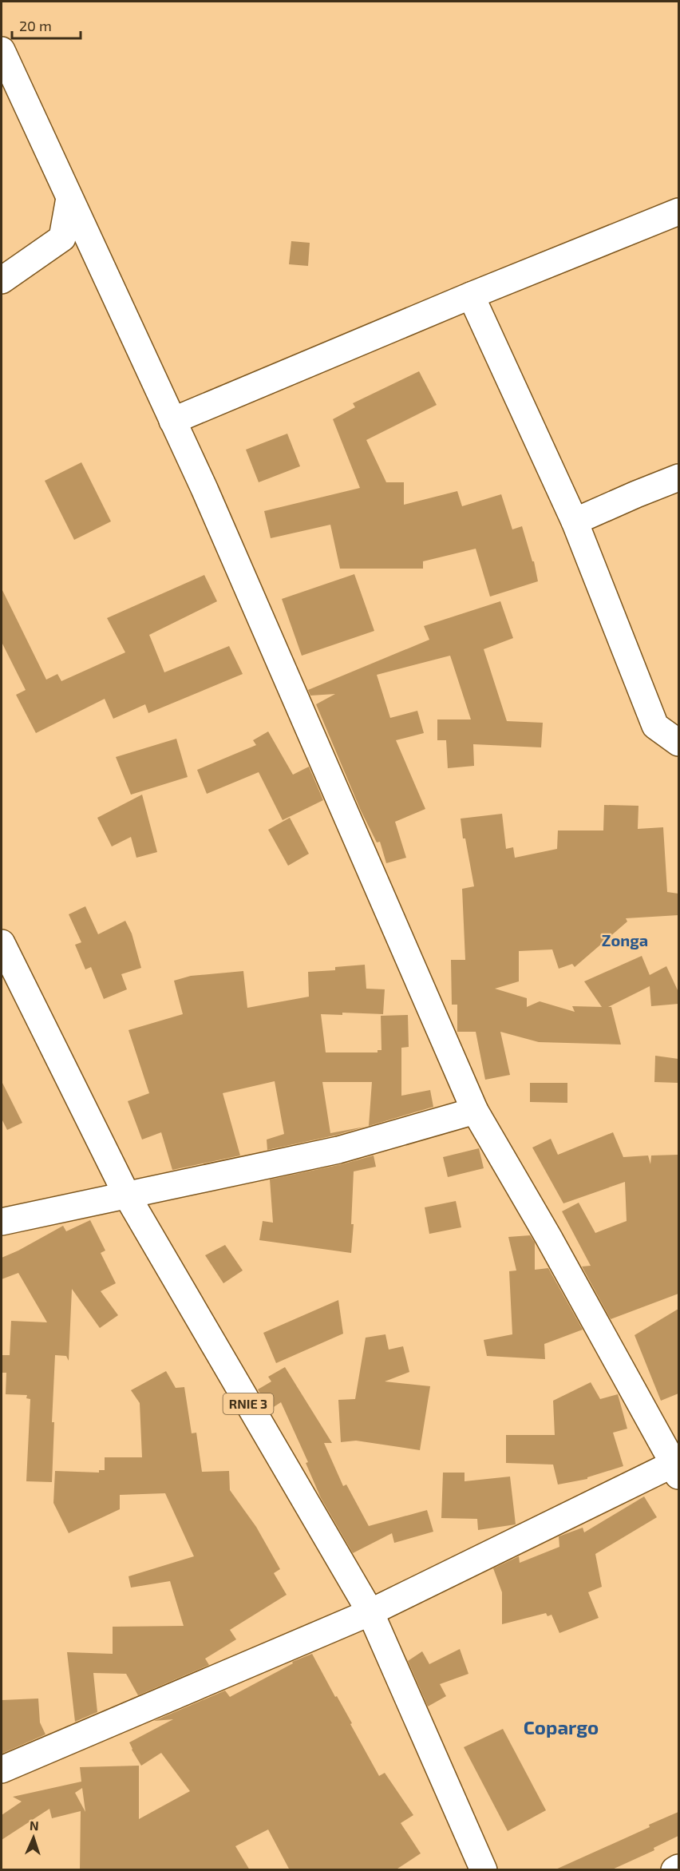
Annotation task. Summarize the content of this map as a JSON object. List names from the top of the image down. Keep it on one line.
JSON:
{"streets":{"main road":["RNIE 3"]},"districts":["Zonga","Copargo"],"scale_bar":"20 m","north":"top"}
